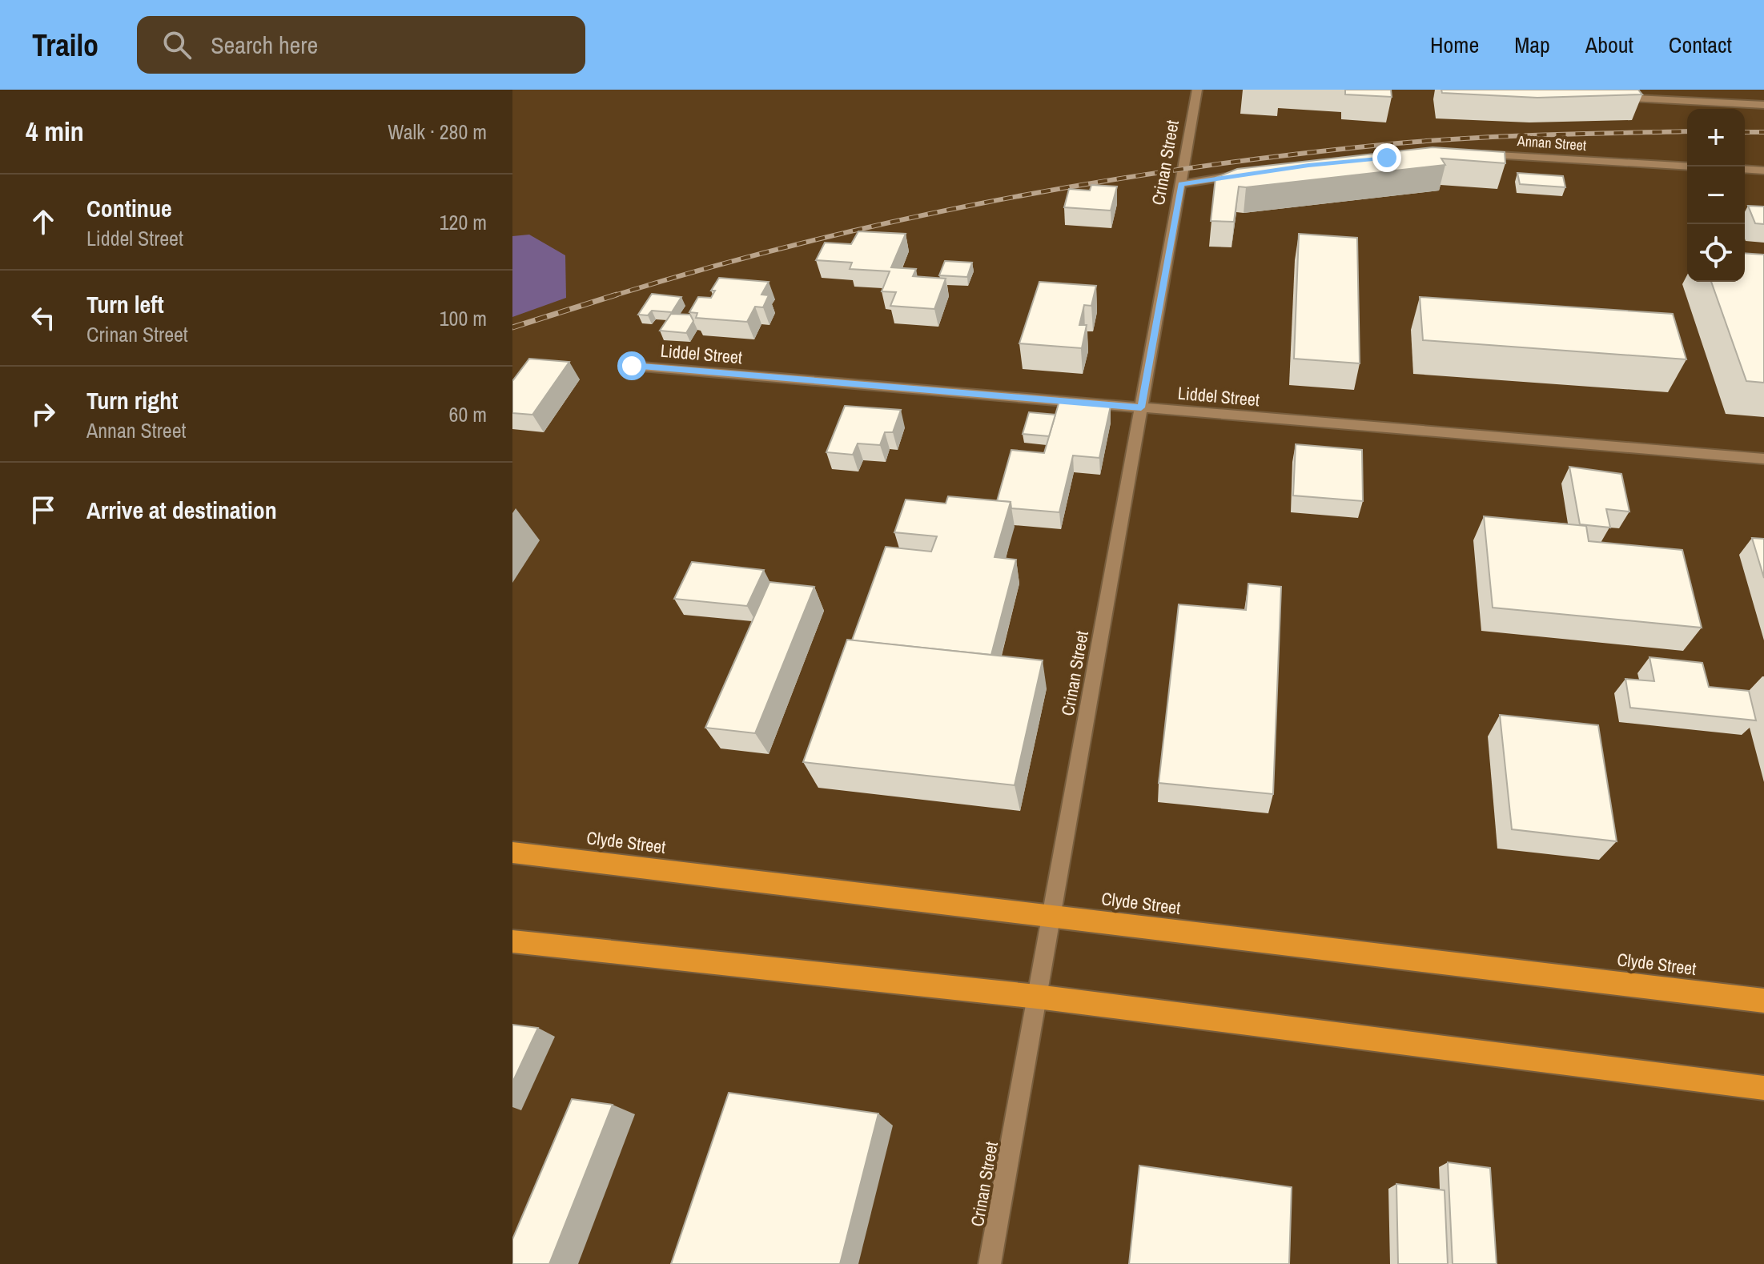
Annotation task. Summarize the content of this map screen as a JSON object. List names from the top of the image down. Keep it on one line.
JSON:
{"streets":{"highway":["Clyde Street"],"street":["Annan Street","Crinan Street","Liddel Street"]},"crossings":[["Crinan Street","Liddel Street"],["Crinan Street","Clyde Street"]],"page":{"header":"Trailo","search":"Search here","nav":["Home","Map","About","Contact"],"heading":["4 min","Walk · 280 m"],"map_buttons":["+","−"],"list":[["Continue","Liddel Street","120 m"],["Turn left","Crinan Street","100 m"],["Turn right","Annan Street","60 m"],"Arrive at destination"]}}
